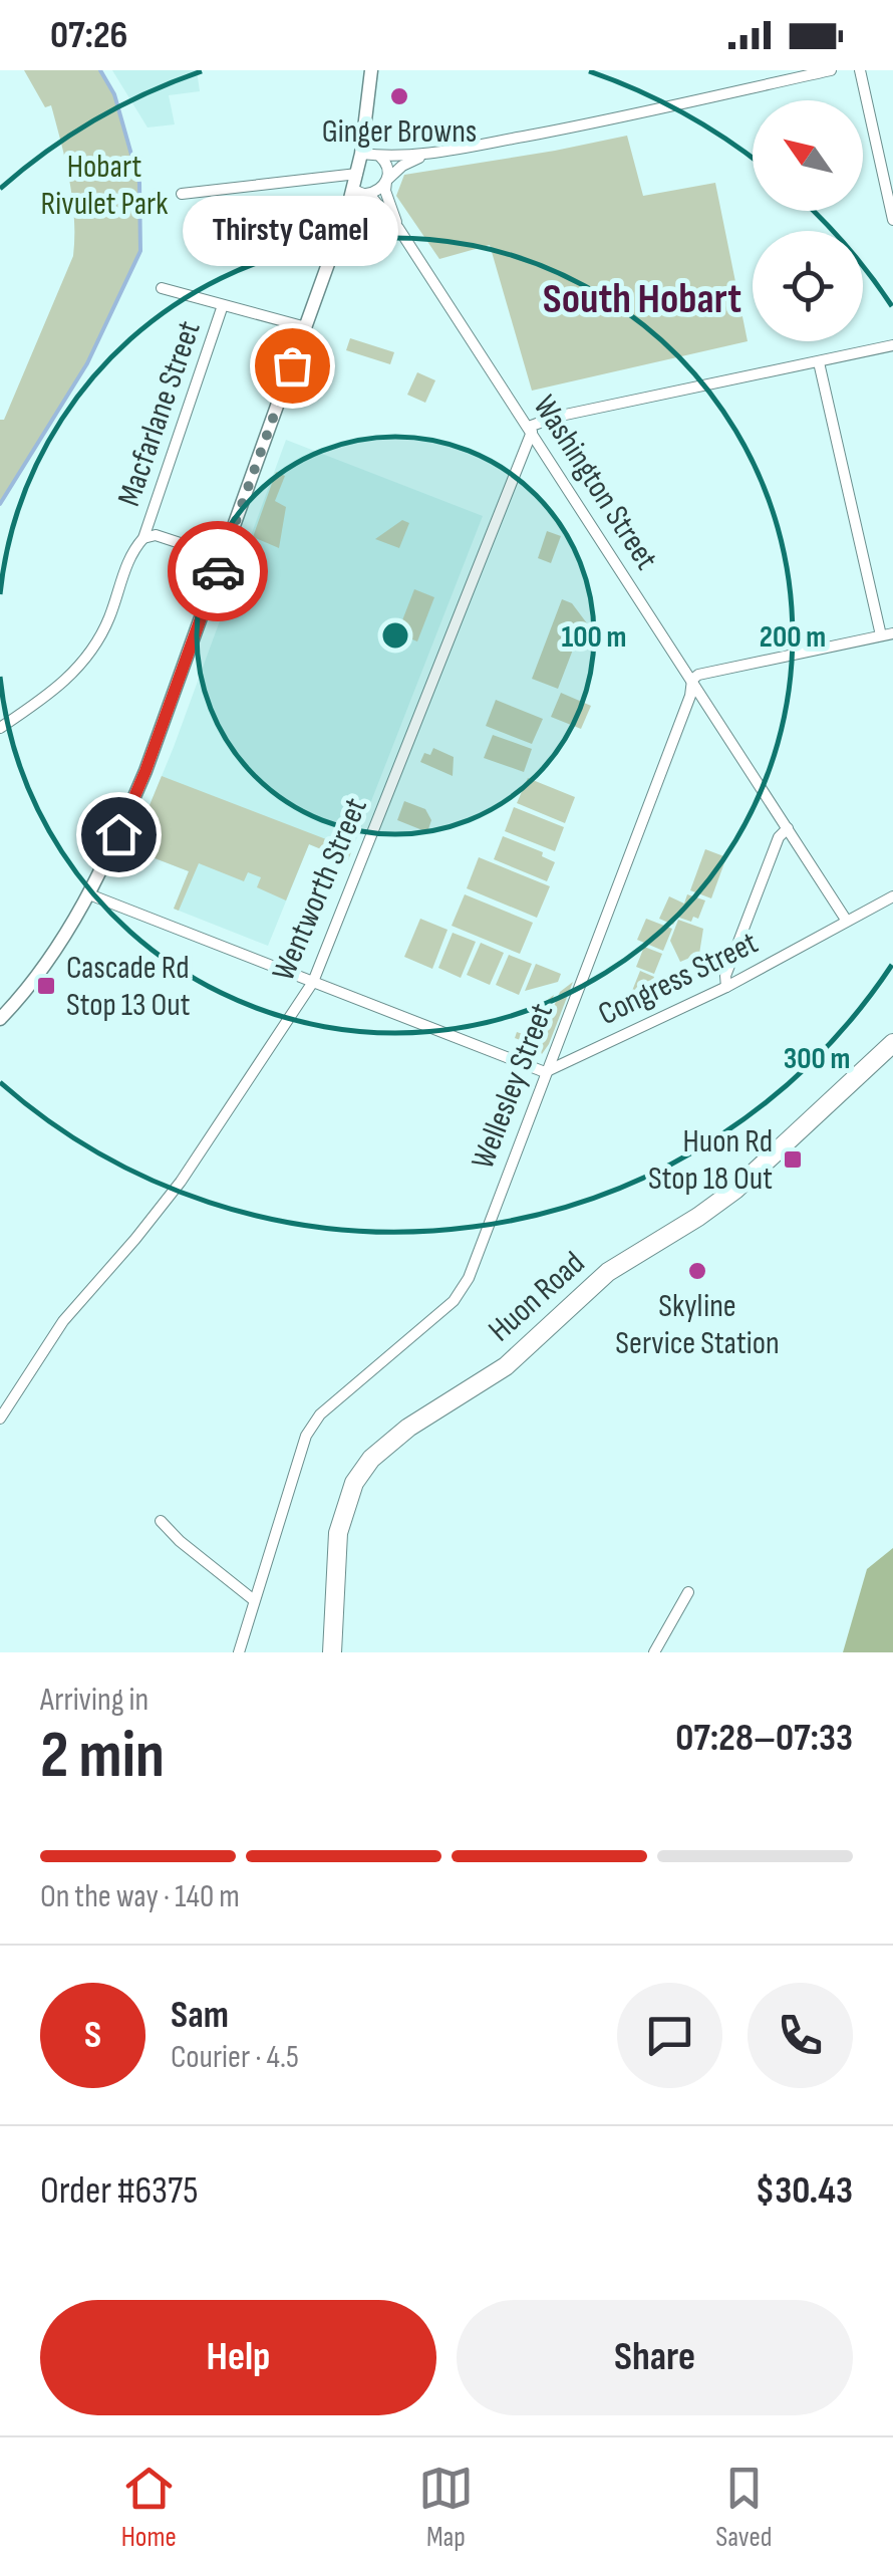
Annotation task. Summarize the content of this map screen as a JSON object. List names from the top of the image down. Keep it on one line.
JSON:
{"streets":{"main road":["Huon Road"],"street":["Macfarlane Street","Washington Street","Wentworth Street","Congress Street","Wellesley Street"]},"crossings":[["Washington Street","Wentworth Street"],["Washington Street","Congress Street"],["Washington Street","Wellesley Street"],["Congress Street","Wellesley Street"]],"districts":["South Hobart"],"parks":["Hobart Rivulet Park"],"places":{"other":["Ginger Browns","Thirsty Camel","Skyline Service Station"],"transit":["Cascade Rd Stop 13 Out","Huon Rd Stop 18 Out"]},"north":"top left","page":{"status":"07:26","bubble":"Thirsty Camel","heading":["2 min","Arriving in","07:28–07:33"],"panel":["Sam","Courier · 4.5","Order #6375","$30.43"],"bar":"On the way · 140 m","round":"S","buttons":["Help","Share"],"tabs":["Home","Map","Saved"]},"rings":["100 m","200 m","300 m"]}
